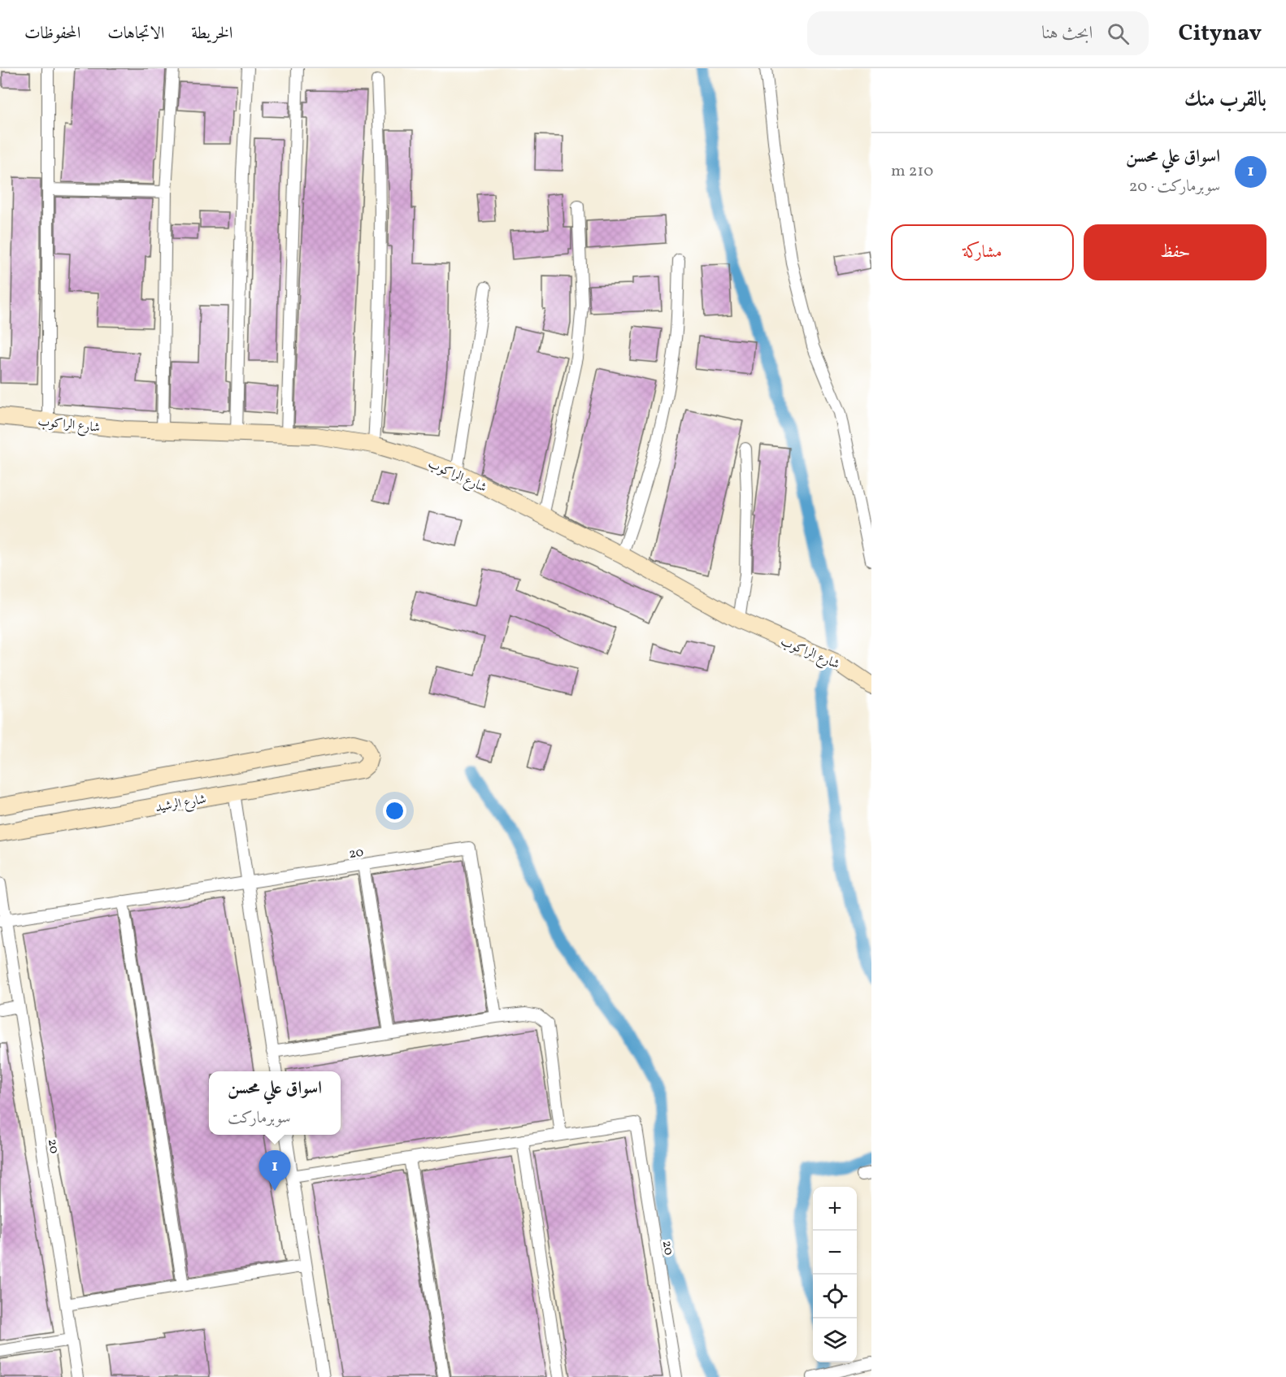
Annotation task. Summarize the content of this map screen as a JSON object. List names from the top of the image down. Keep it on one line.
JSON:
{"streets":{"street":["شارع الراكوب","شارع الرشيد","20"]},"page":{"header":"Citynav","search":"ابحث هنا","nav":["الخريطة","الاتجاهات","المحفوظات"],"heading":"بالقرب منك","list":[{"mark":"1","name":"اسواق علي محسن","note":"سوبرماركت · 20","value":"210 m"}],"buttons":["حفظ","مشاركة"],"popup":["اسواق علي محسن","سوبرماركت"],"pins":"1","map_buttons":["+","−"]}}
